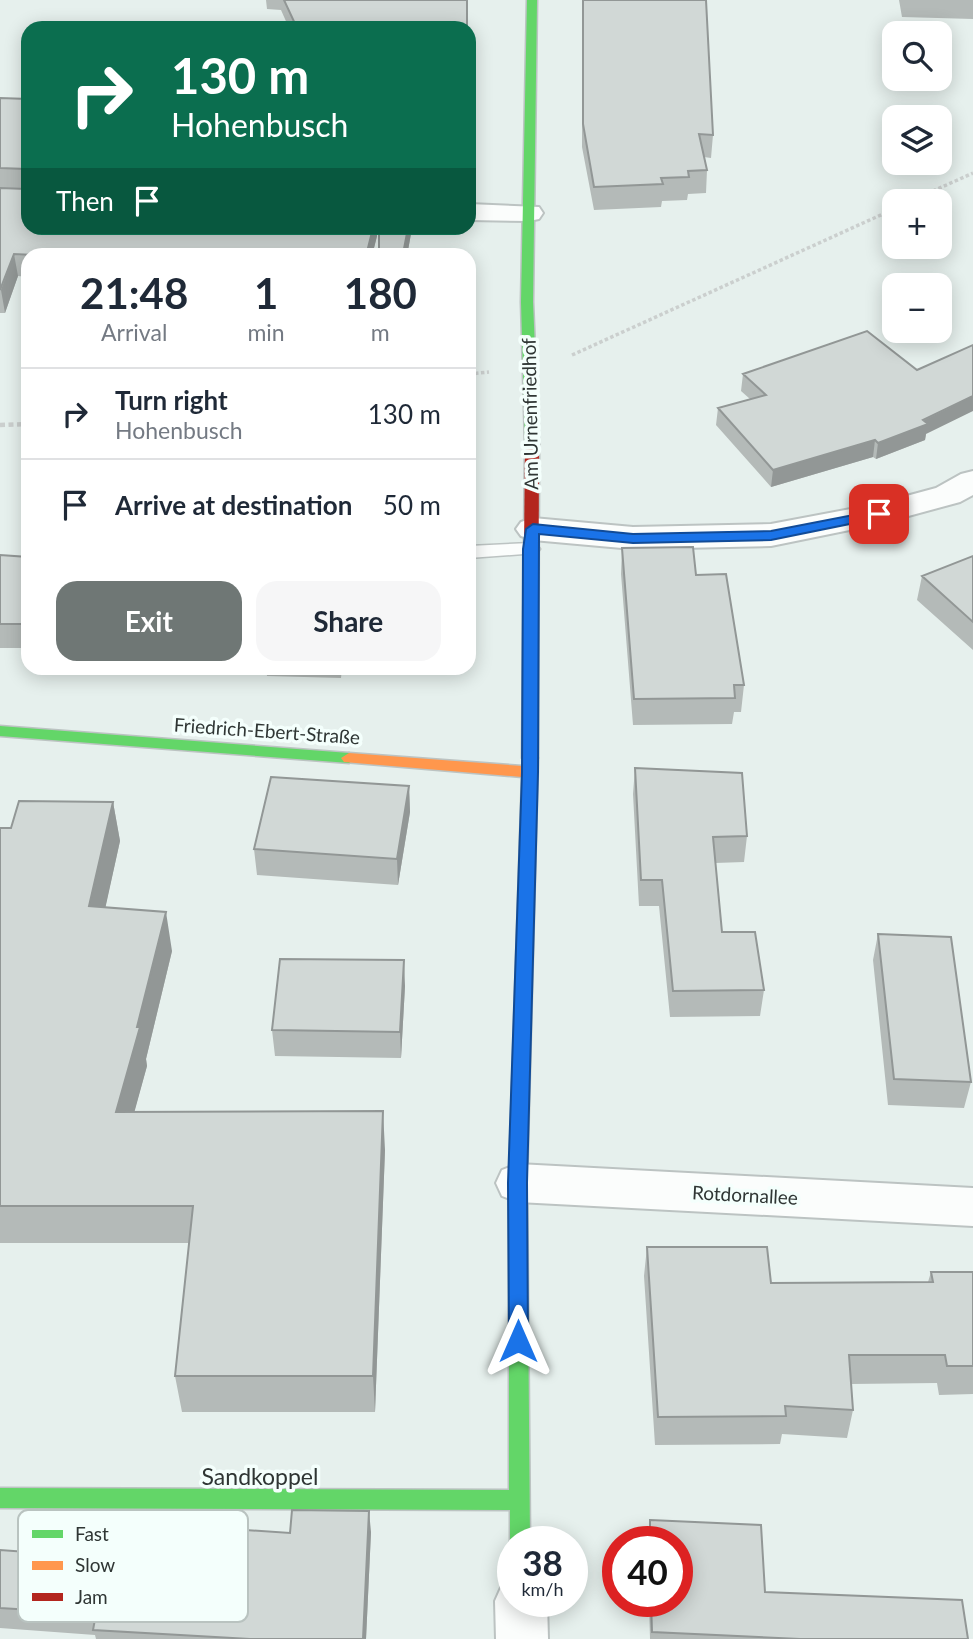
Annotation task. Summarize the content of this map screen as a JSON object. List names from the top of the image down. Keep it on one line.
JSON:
{"streets":{"street":["Am Urnenfriedhof","Friedrich-Ebert-Straße","Rotdornallee","Sandkoppel"]},"crossings":[["Am Urnenfriedhof","Friedrich-Ebert-Straße"],["Am Urnenfriedhof","Rotdornallee"],["Am Urnenfriedhof","Sandkoppel"]],"legend":["Fast","Slow","Jam"],"page":{"map_buttons":["+","−"],"turn":["130 m","Hohenbusch"],"then":"Then","eta":["21:48","Arrival","1","min","180","m"],"list":[{"name":"Turn right","note":"Hohenbusch","value":"130 m"},{"name":"Arrive at destination","value":"50 m"}],"buttons":["Exit","Share"],"speed":"38 km/h","limit":"40"}}
